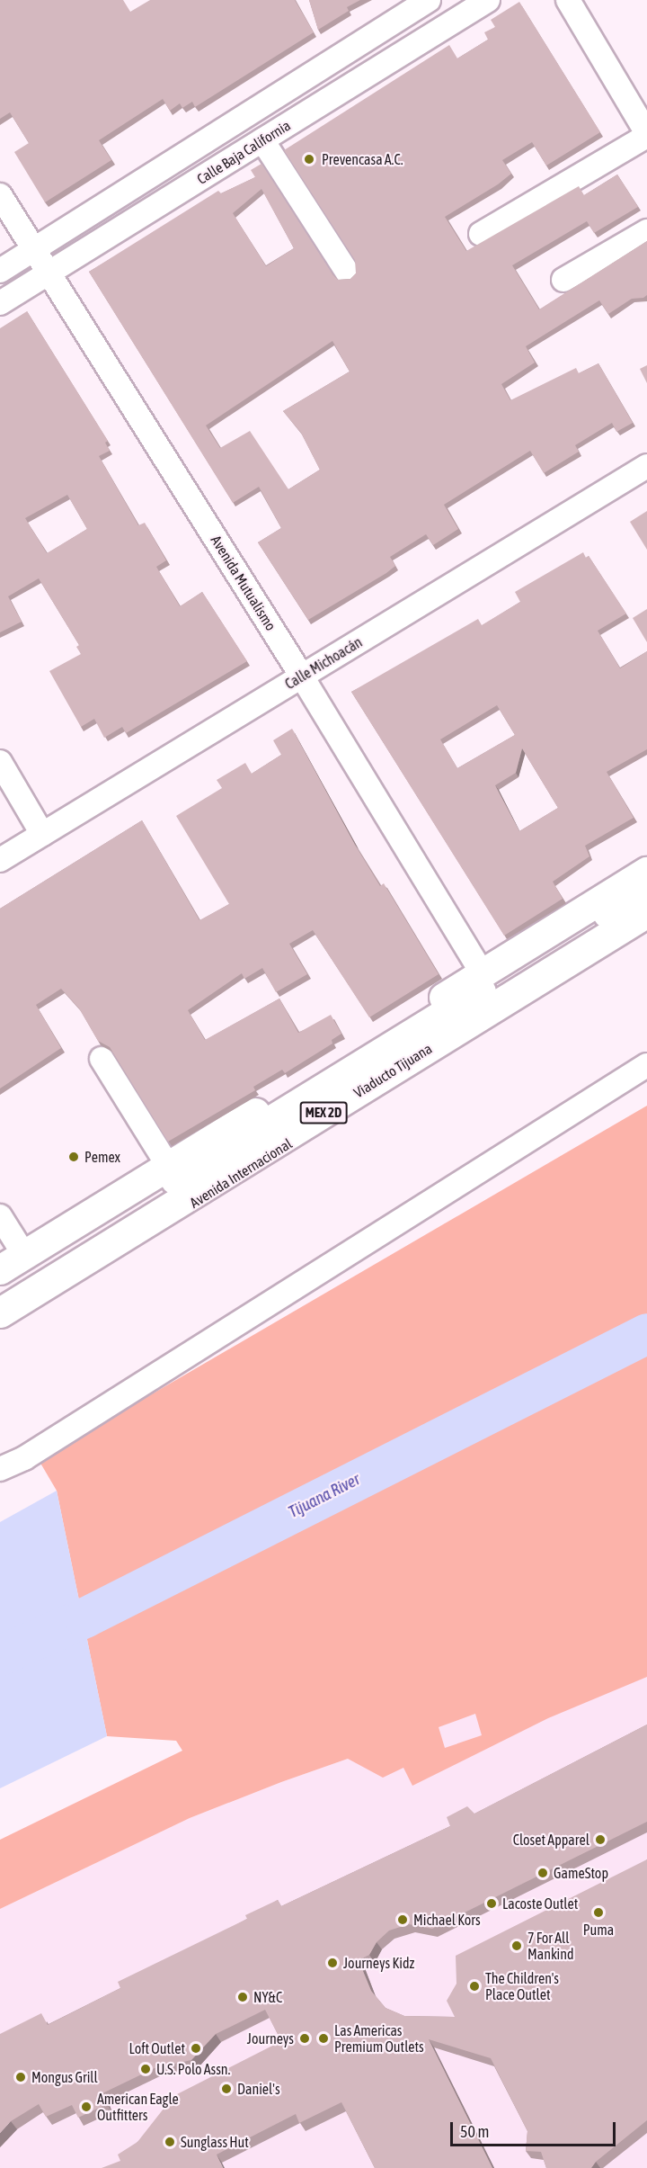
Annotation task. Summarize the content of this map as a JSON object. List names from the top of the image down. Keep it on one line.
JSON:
{"streets":{"highway":["Viaducto Tijuana","MEX 2D","Avenida Internacional"],"street":["Calle Baja California","Avenida Mutualismo","Calle Michoacán"]},"crossings":[["Calle Baja California","Avenida Mutualismo"],["Avenida Mutualismo","Calle Michoacán"]],"water":["Tijuana River"],"places":["Prevencasa A.C.","Pemex","Closet Apparel","GameStop","Lacoste Outlet","Puma","Michael Kors","7 For All Mankind","Journeys Kidz","The Children's Place Outlet","NY&C","Journeys","Las Americas Premium Outlets","Loft Outlet","U.S. Polo Assn.","Mongus Grill","Daniel's","American Eagle Outfitters","Sunglass Hut"],"scale_bar":"50 m"}
